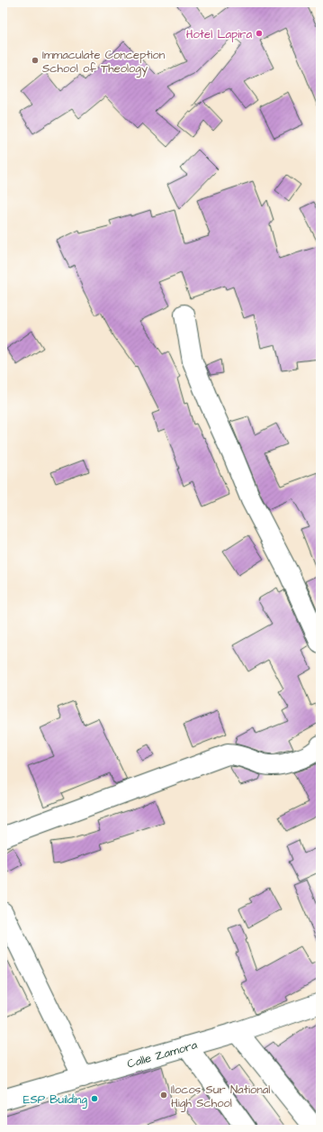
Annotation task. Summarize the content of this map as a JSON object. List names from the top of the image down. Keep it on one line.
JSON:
{"streets":{"street":["Calle Zamora"]},"places":["Hotel Lapira","Immaculate Conception School of Theology","Ilocos Sur National High School","ESP Building"]}
